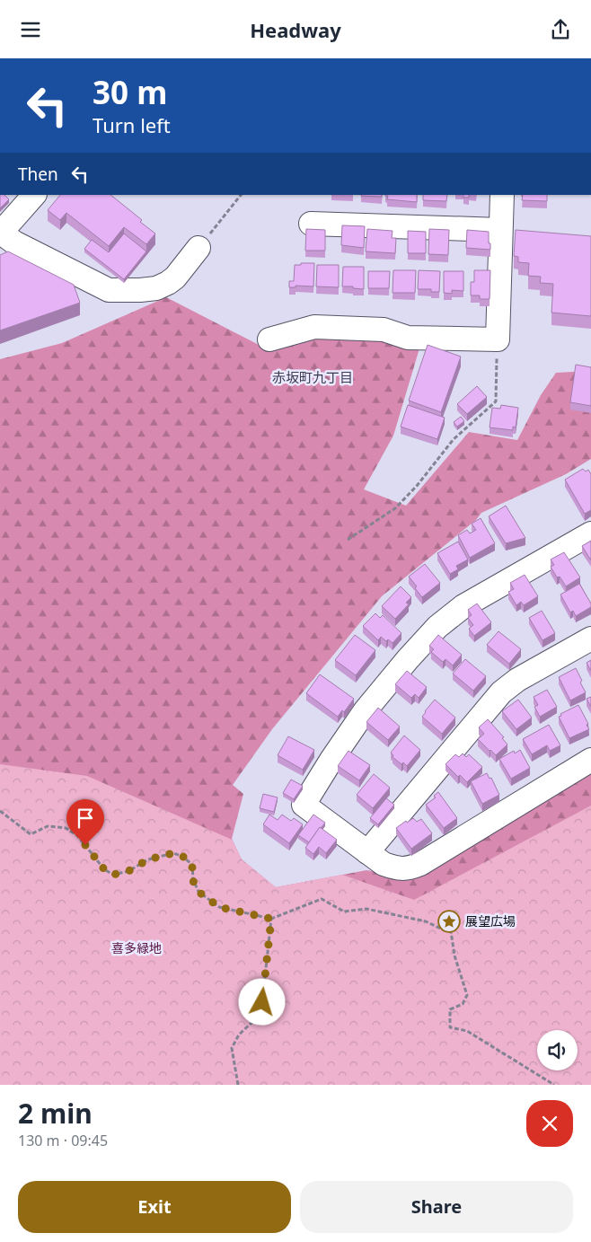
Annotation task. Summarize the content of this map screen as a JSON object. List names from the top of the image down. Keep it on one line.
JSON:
{"districts":["赤坂町九丁目"],"parks":["喜多緑地"],"places":{"place":["展望広場"]},"page":{"header":"Headway","turn":["30 m","Turn left"],"then":"Then","heading":["2 min","130 m · 09:45"],"buttons":["Exit","Share"]}}
